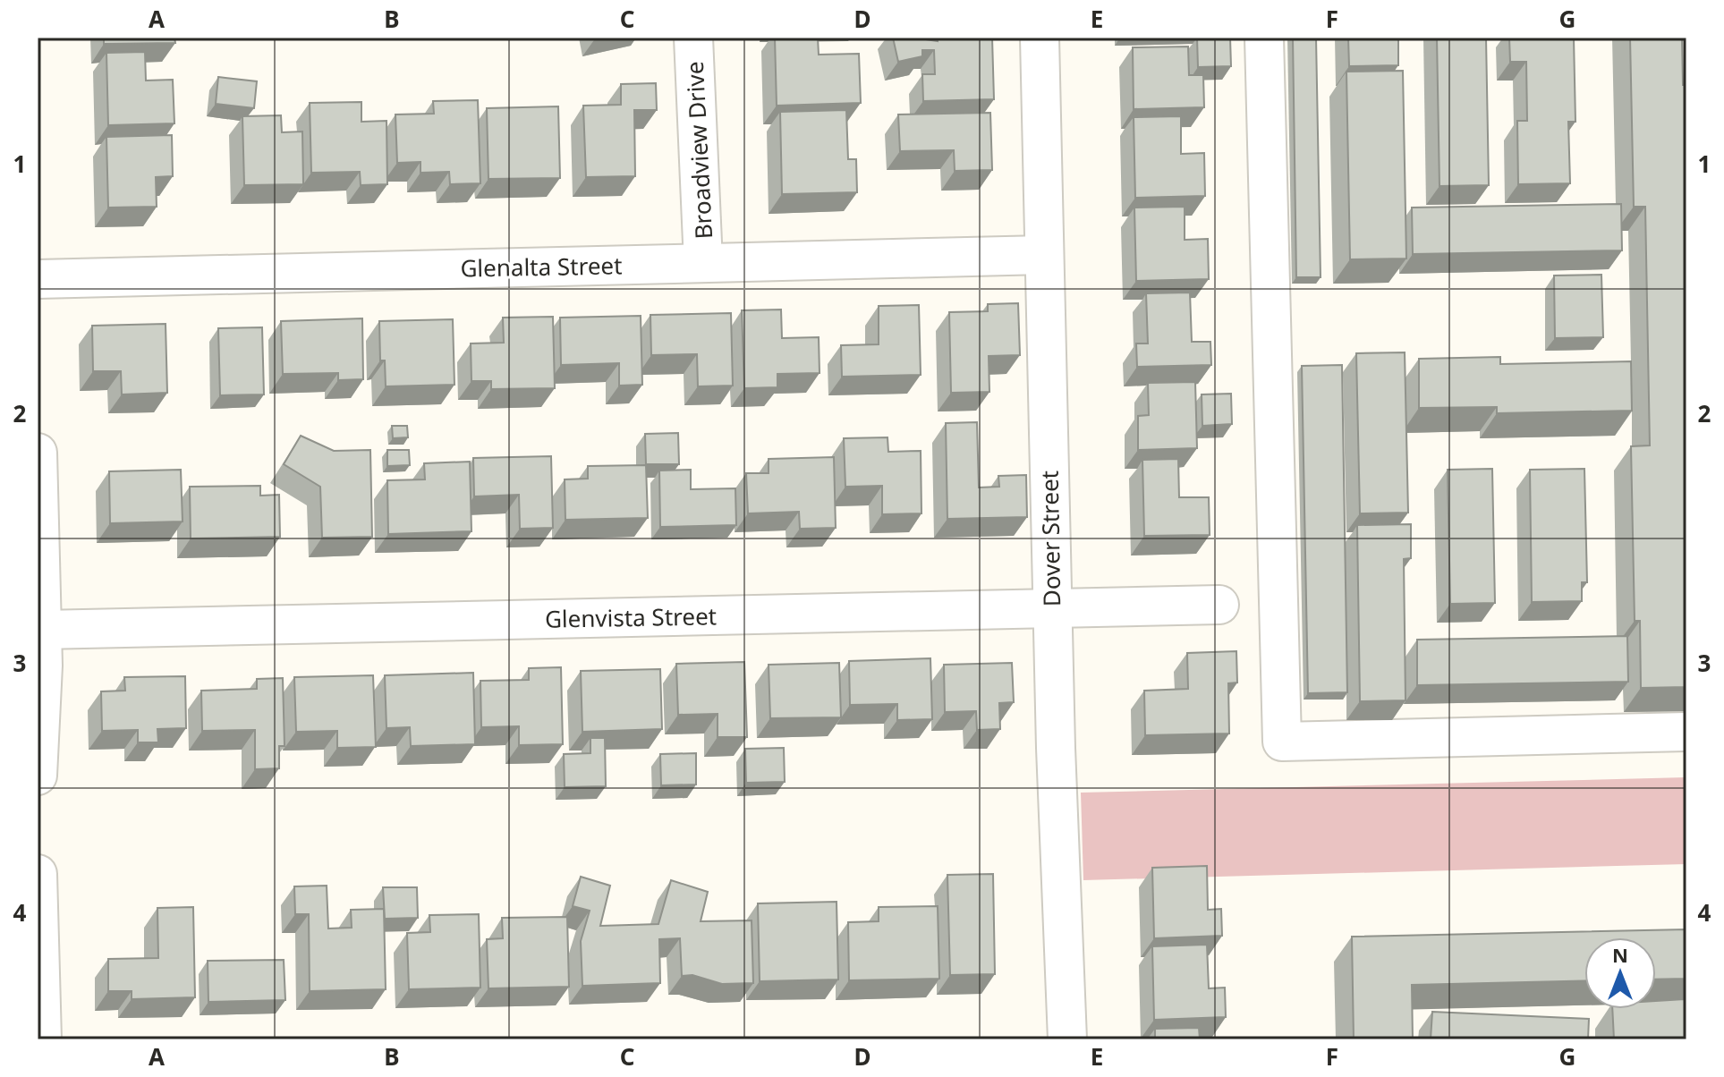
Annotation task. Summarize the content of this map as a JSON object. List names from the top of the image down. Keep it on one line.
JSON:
{"streets":{"street":["Broadview Drive","Glenalta Street","Dover Street","Glenvista Street"]},"crossings":[["Broadview Drive","Glenalta Street"],["Glenalta Street","Dover Street"],["Dover Street","Glenvista Street"]],"north":"top","grid":{"columns":["A","B","C","D","E","F","G"],"rows":["1","2","3","4"]}}
